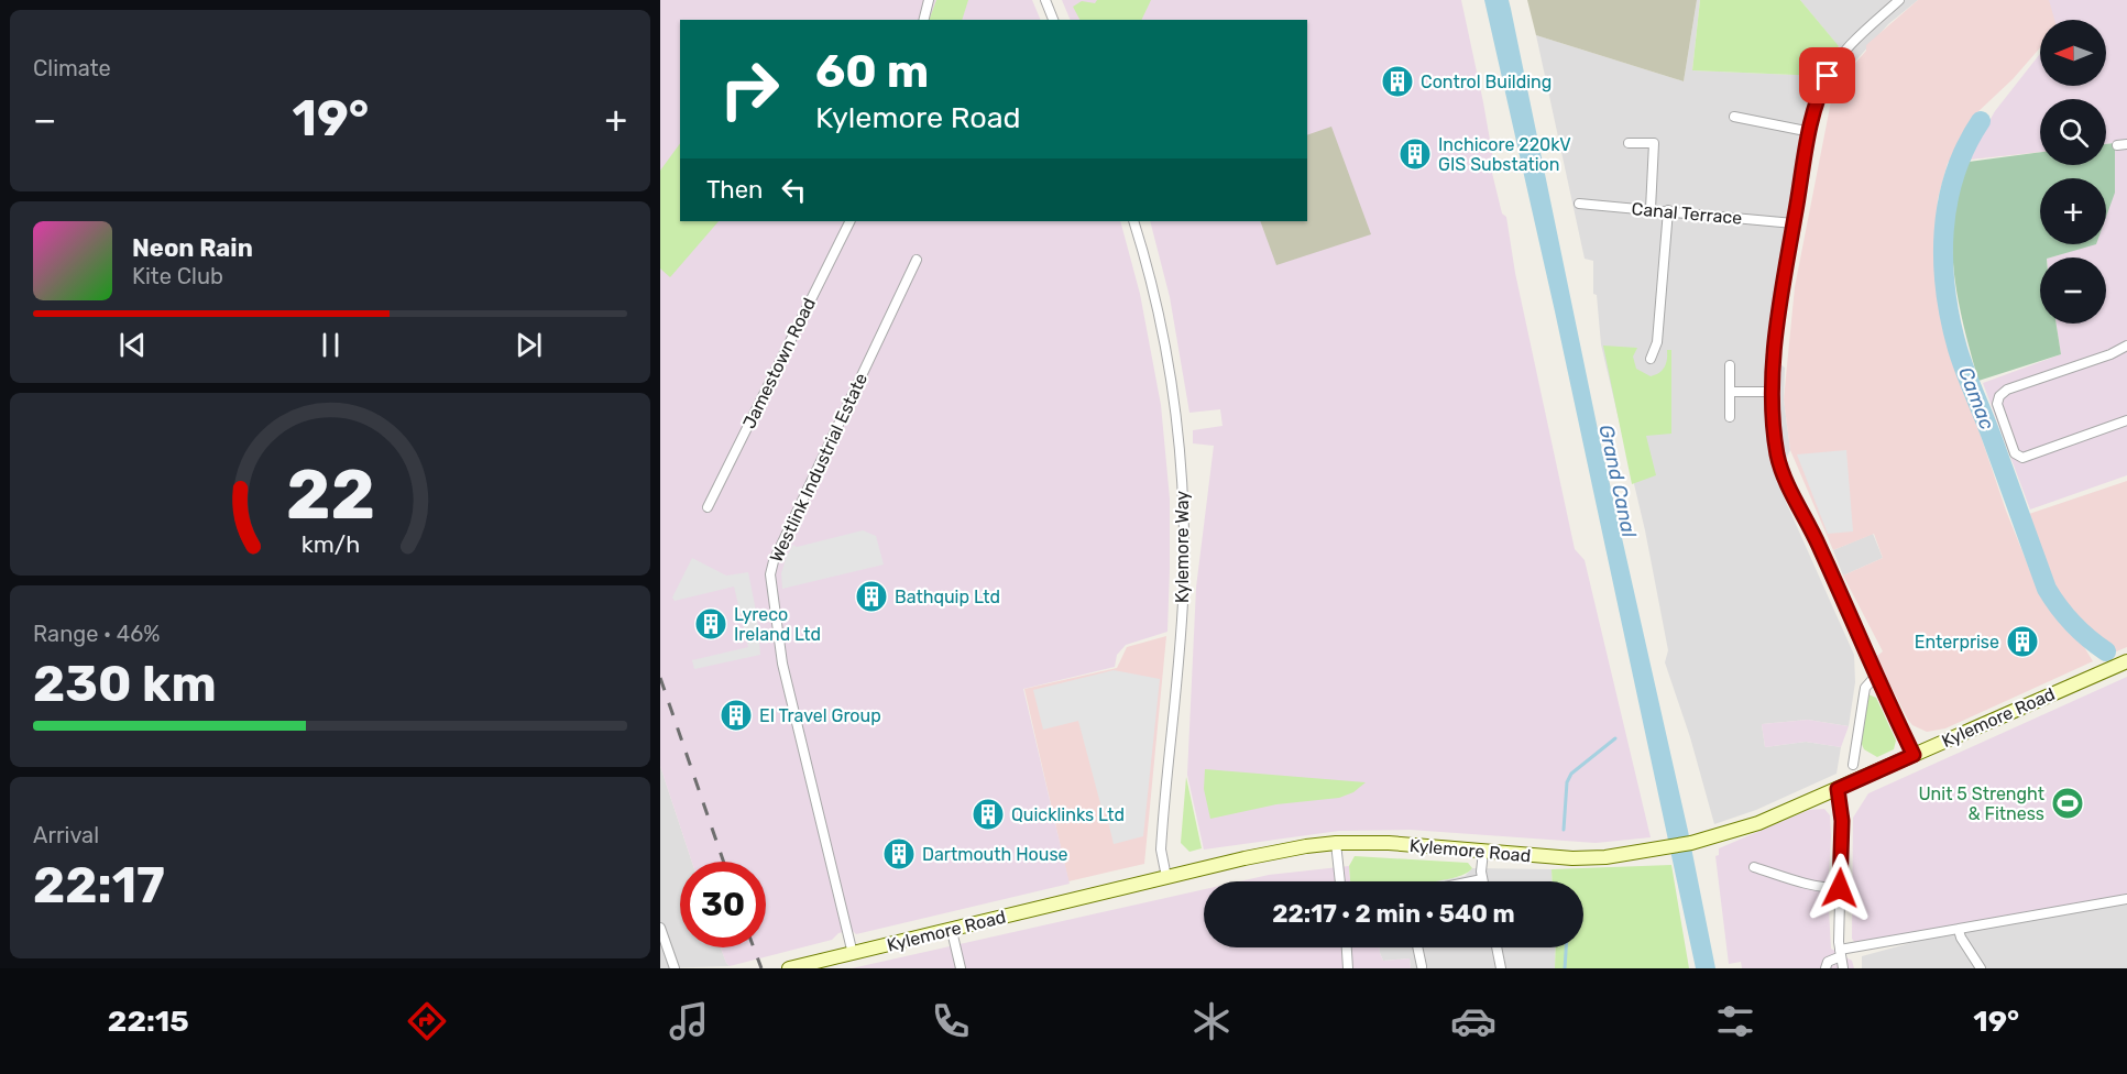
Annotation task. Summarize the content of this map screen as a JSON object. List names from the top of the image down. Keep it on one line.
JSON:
{"streets":{"main road":["Kylemore Road"],"street":["Canal Terrace","Jamestown Road","Westlink Industrial Estate","Kylemore Way"]},"crossings":[["Westlink Industrial Estate","Kylemore Road"],["Kylemore Way","Kylemore Road"]],"water":["Camac","Grand Canal"],"places":{"building":["Control Building","Inchicore 220kV GIS Substation","Bathquip Ltd","Lyreco Ireland Ltd","Enterprise","EI Travel Group","Quicklinks Ltd","Dartmouth House"],"sports":["Unit 5 Strenght & Fitness"]},"north":"left","page":{"tile":["Climate",["Range · 46%","230 km"],["Arrival","22:17"]],"map_buttons":["+","−"],"turn":["60 m","Kylemore Road"],"heat":["−","19°","+"],"then":"Then","song":["Neon Rain","Kite Club"],"limit":"30","trip":"22:17 · 2 min · 540 m","tabs":["22:15","19°"],"gauge":["22","km/h"]}}
